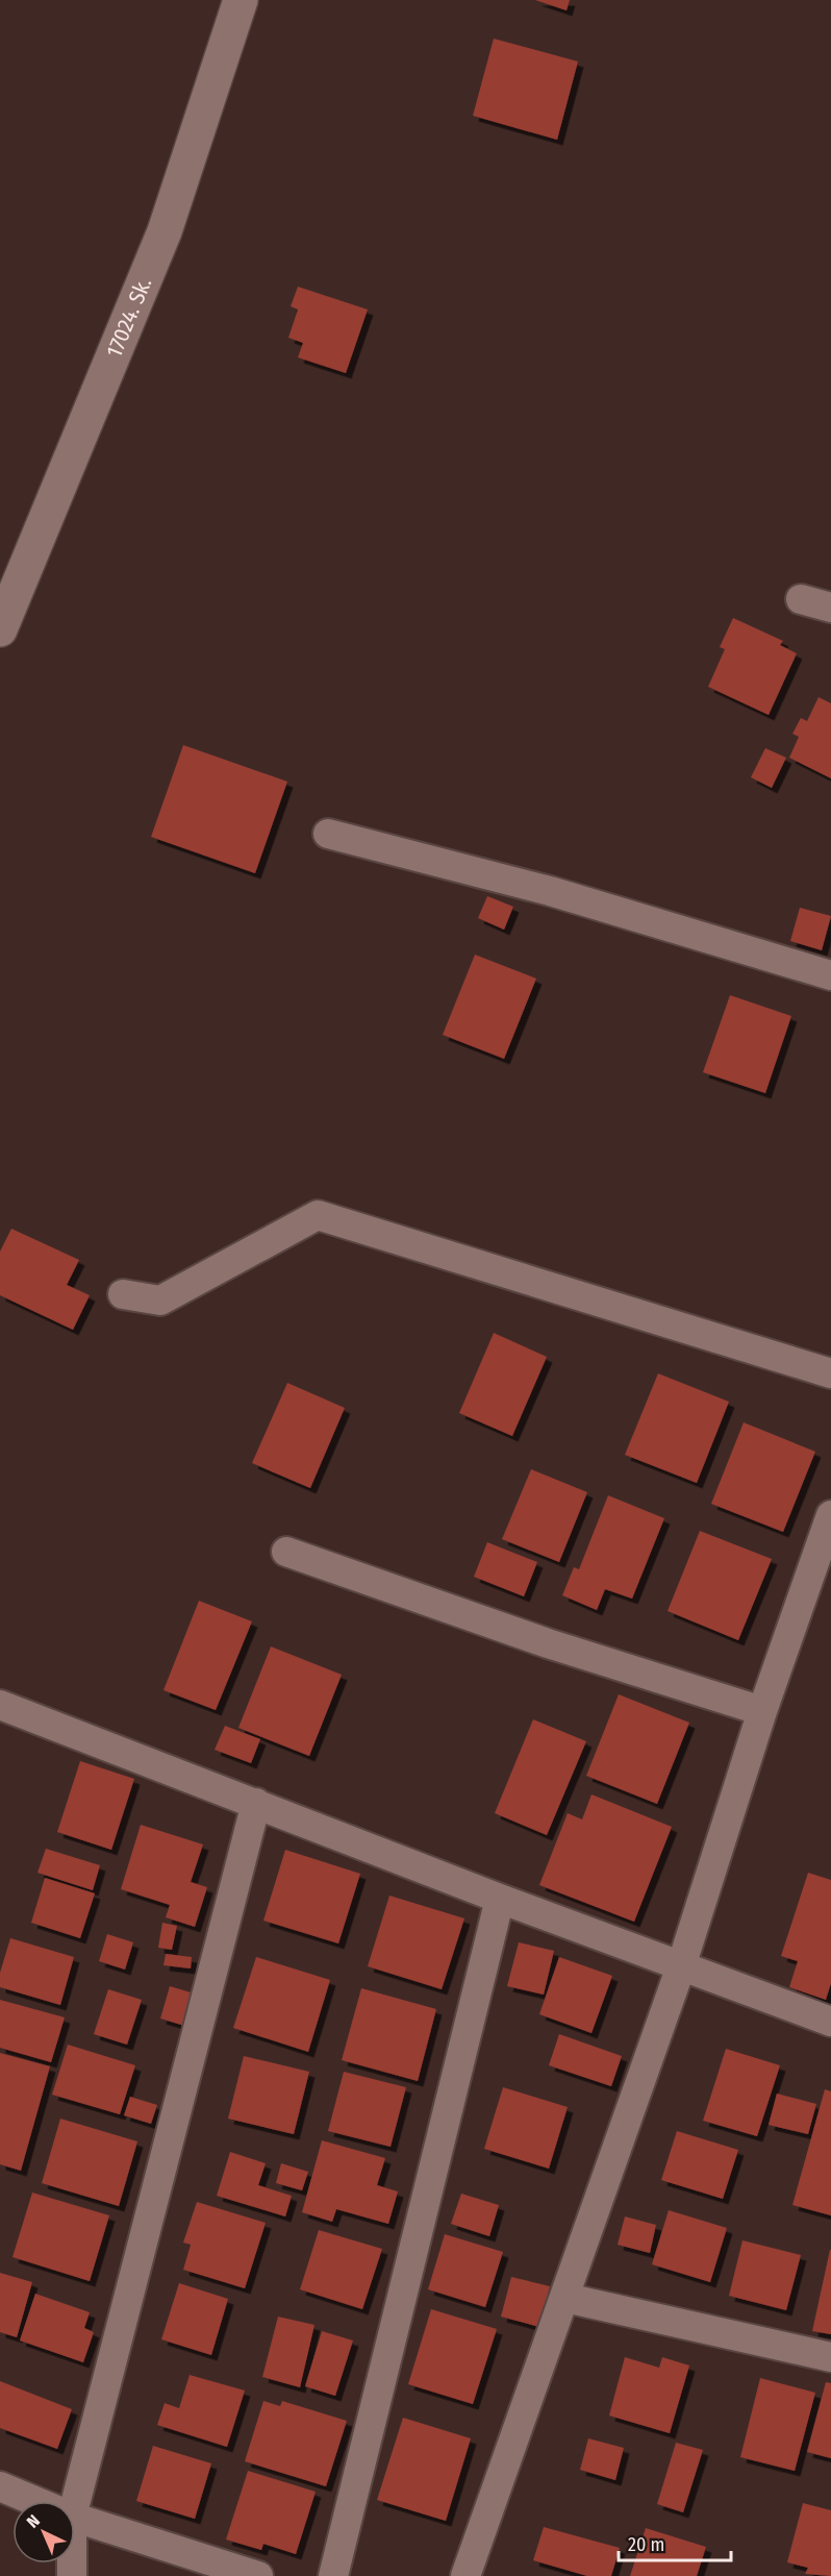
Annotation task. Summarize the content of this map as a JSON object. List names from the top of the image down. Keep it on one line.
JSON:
{"streets":{"street":["17024. Sk."]},"scale_bar":"20 m","north":"top left"}
